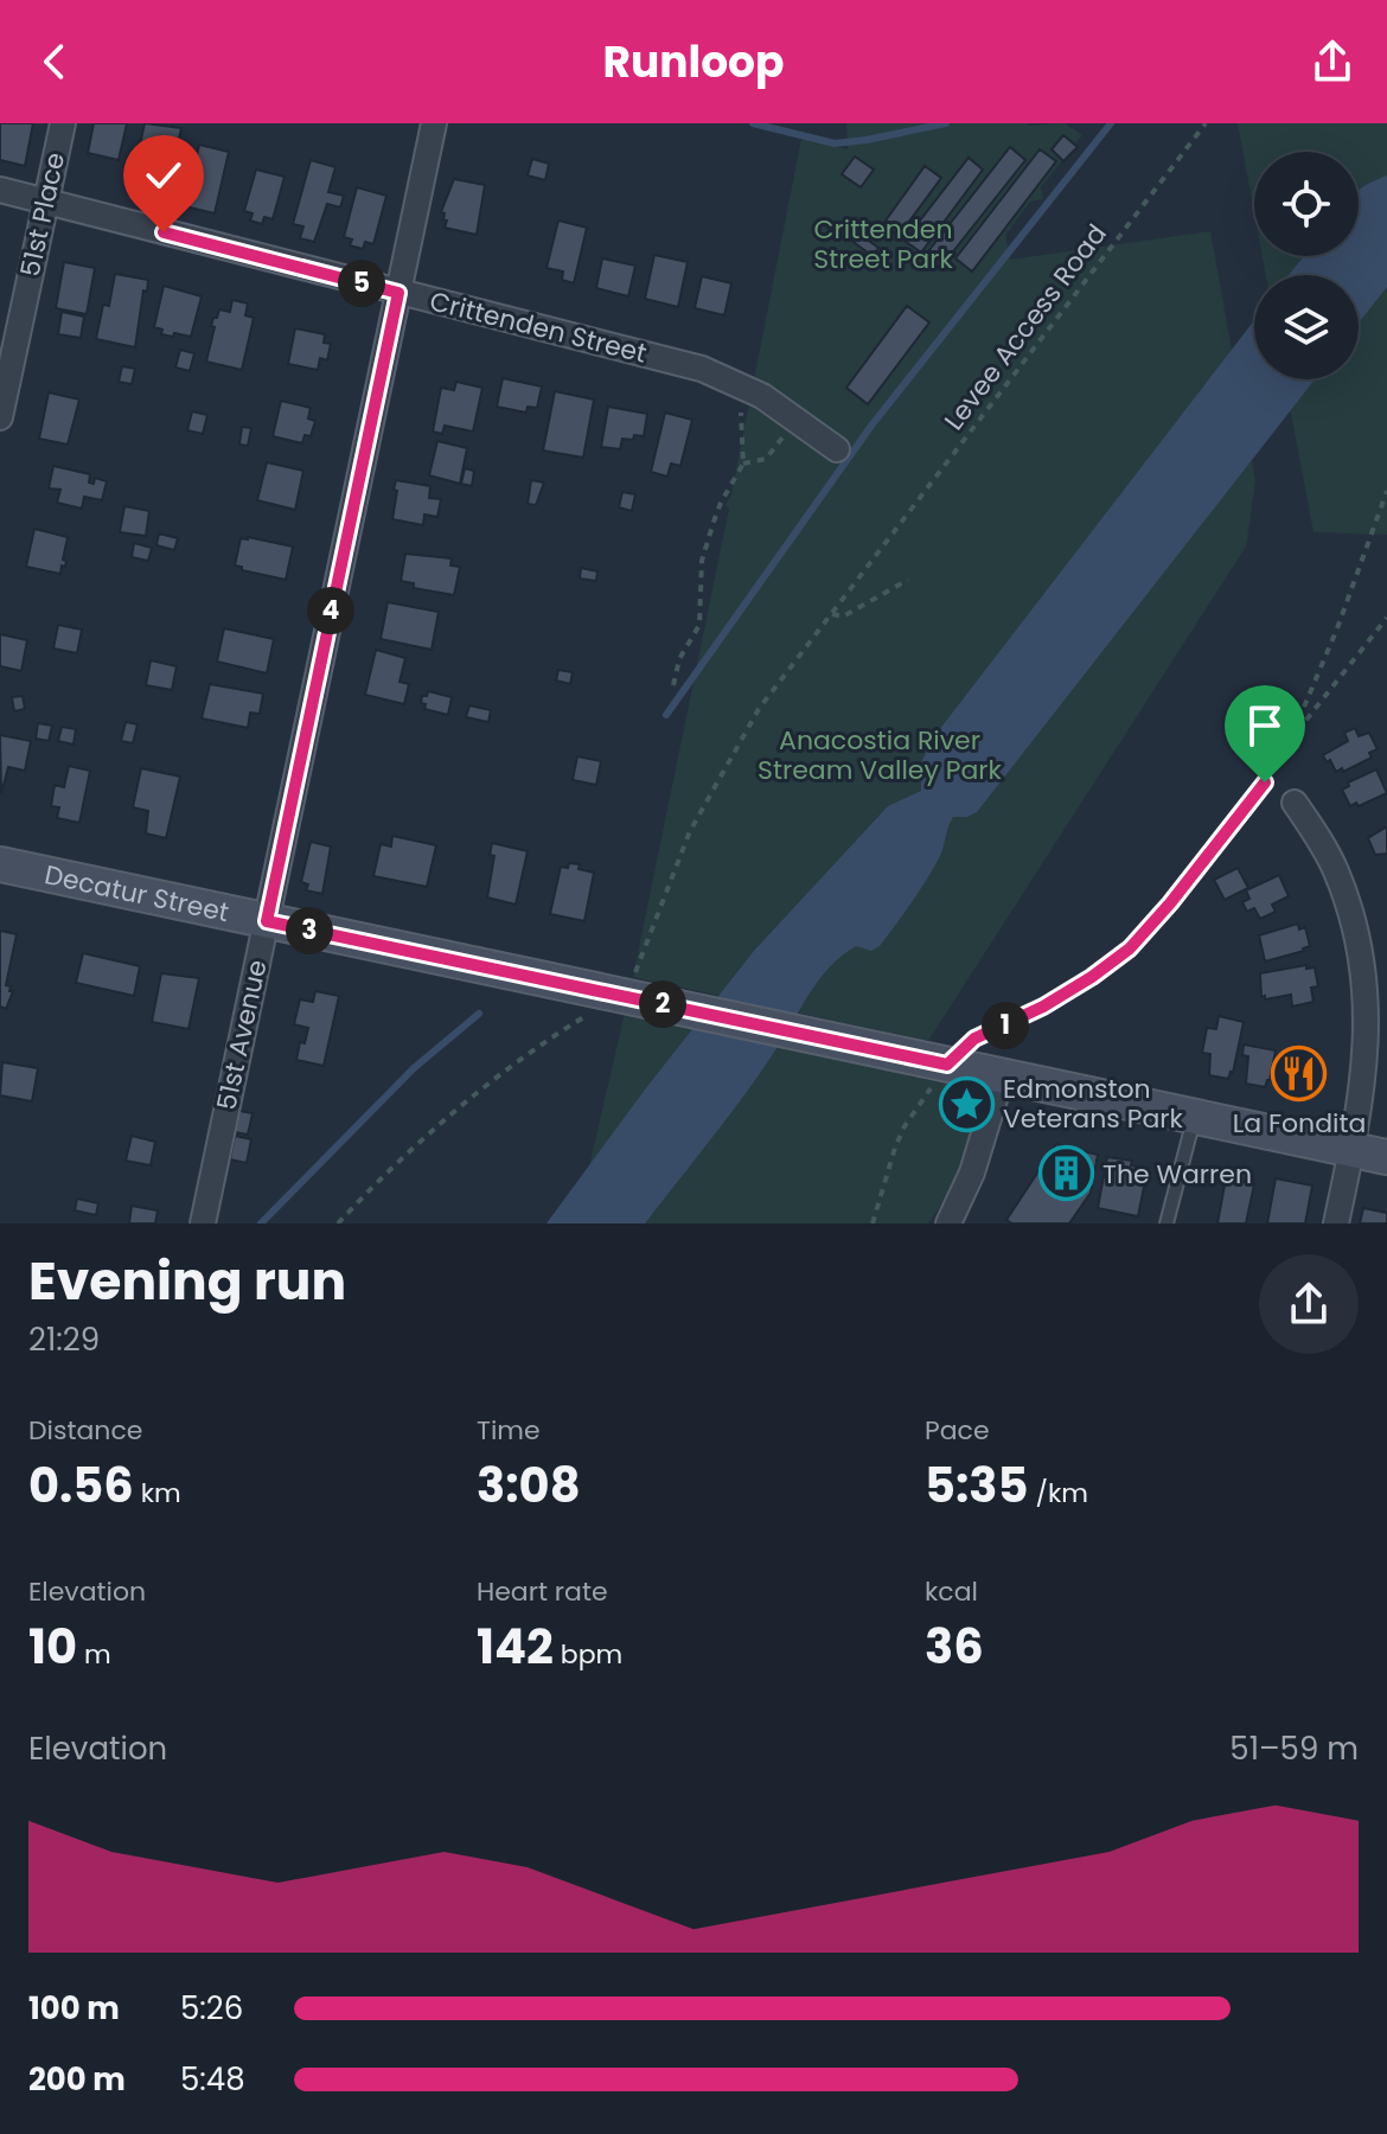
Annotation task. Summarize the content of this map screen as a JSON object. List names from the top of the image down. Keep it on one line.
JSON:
{"streets":{"street":["51st Place","Crittenden Street","Decatur Street","51st Avenue"],"path":["Levee Access Road"]},"crossings":[["51st Place","Crittenden Street"],["Crittenden Street","51st Avenue"],["Levee Access Road","Decatur Street"],["Decatur Street","51st Avenue"]],"parks":["Crittenden Street Park","Anacostia River Stream Valley Park"],"places":{"restaurant":["La Fondita"],"place":["Edmonston Veterans Park"],"building":["The Warren"]},"page":{"header":"Runloop","pins":["5","4","3","2","1"],"heading":["Evening run","21:29"],"stats":[["Distance","0.56 km"],["Time","3:08"],["Pace","5:35 /km"],["Elevation","10 m"],["Heart rate","142 bpm"],["kcal","36"]],"chart":["Elevation","51–59 m"],"list":[{"name":"100 m","note":"5:26"},{"name":"200 m","note":"5:48"}]}}
